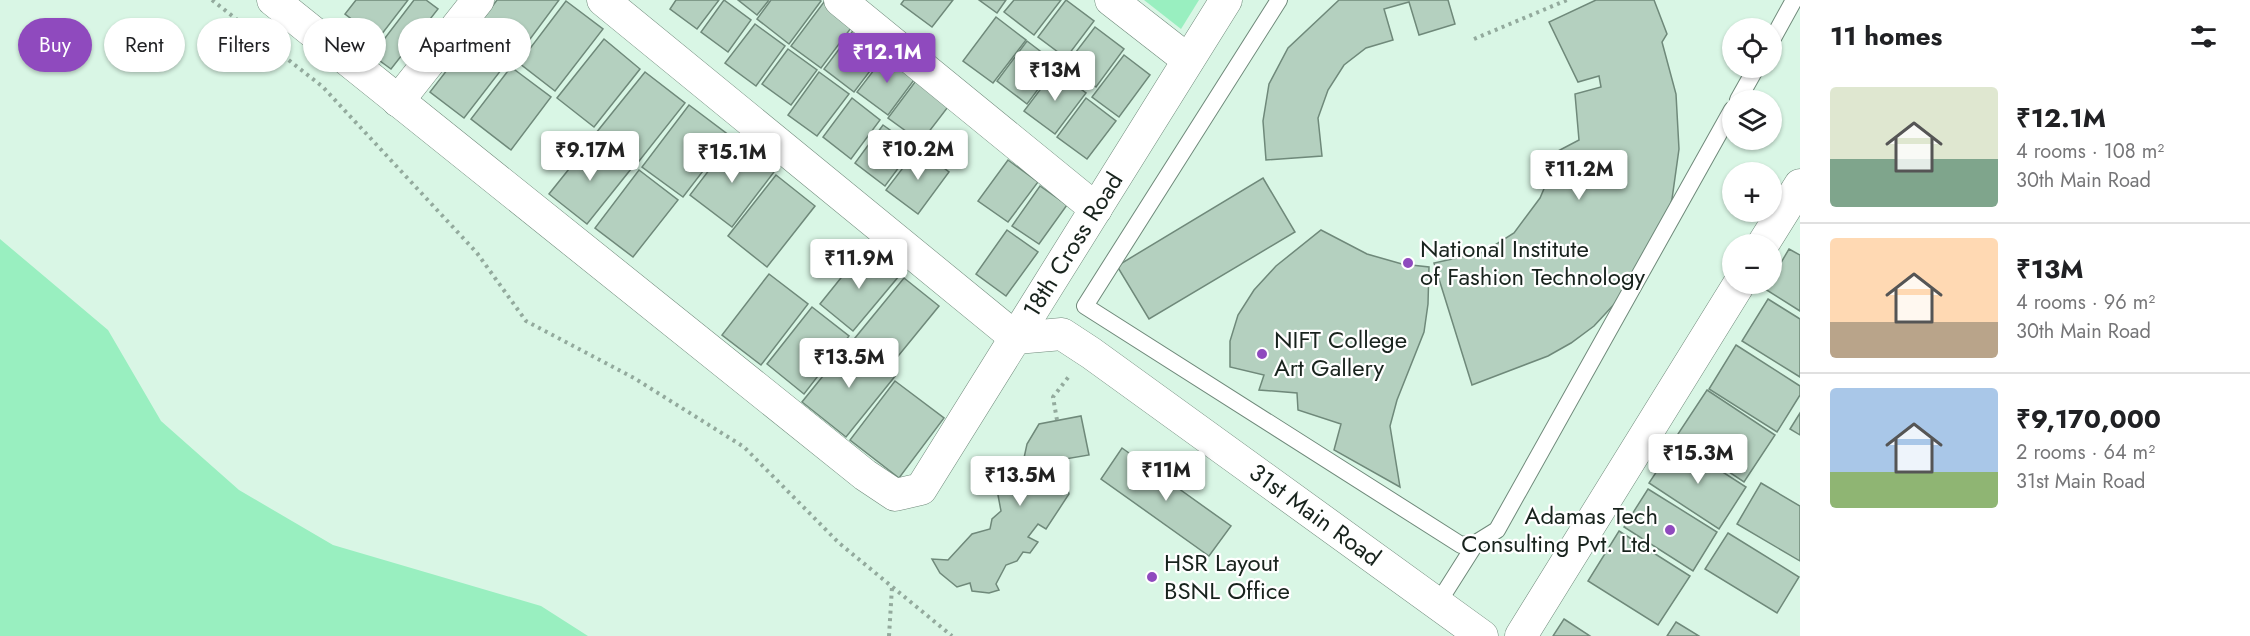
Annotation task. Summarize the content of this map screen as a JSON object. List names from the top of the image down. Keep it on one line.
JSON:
{"streets":{"street":["18th Cross Road","31st Main Road"]},"crossings":[["18th Cross Road","31st Main Road"]],"places":["National Institute of Fashion Technology","NIFT College Art Gallery","Adamas Tech Consulting Pvt. Ltd.","HSR Layout BSNL Office"],"page":{"heading":"11 homes","map_buttons":["+","−"],"chip":["Buy","Rent","Filters","New","Apartment"],"price":["₹12.1M","₹13M","₹10.2M","₹9.17M","₹15.1M","₹11.2M","₹11.9M","₹13.5M","₹15.3M","₹11M","₹13.5M"],"list":[{"name":"₹12.1M","note":"4 rooms · 108 m² · 30th Main Road"},{"name":"₹13M","note":"4 rooms · 96 m² · 30th Main Road"},{"name":"₹9,170,000","note":"2 rooms · 64 m² · 31st Main Road"}]}}
